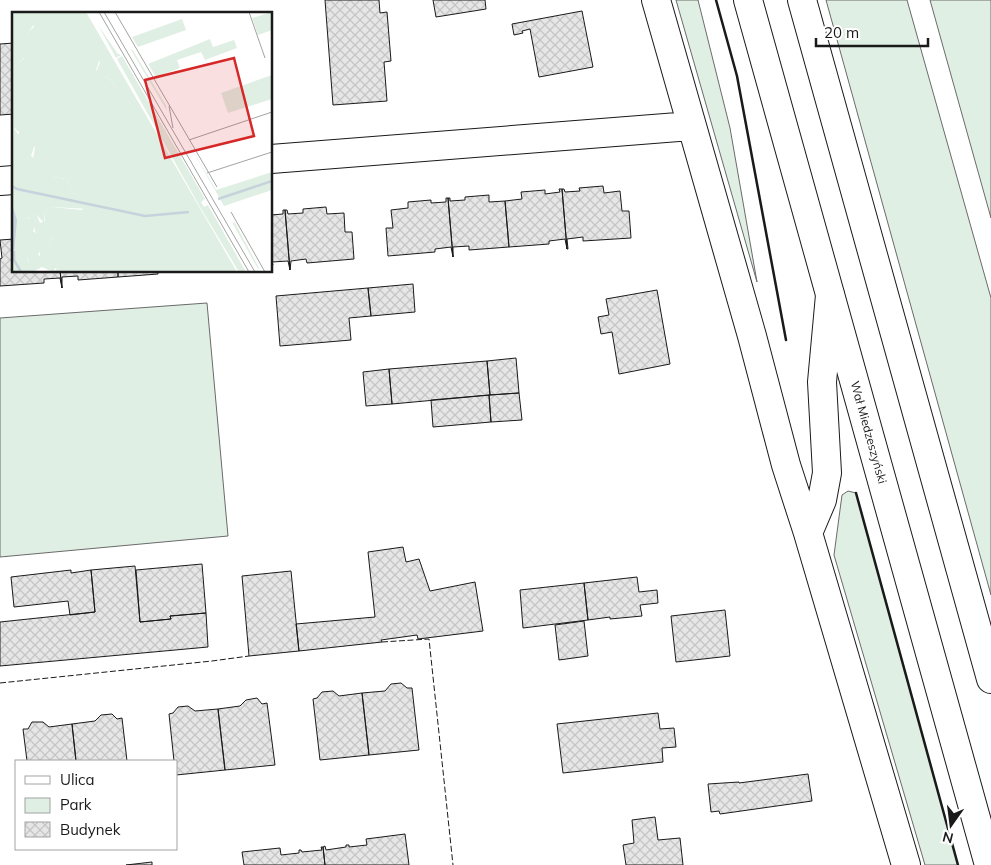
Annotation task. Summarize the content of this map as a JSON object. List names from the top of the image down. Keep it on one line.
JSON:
{"streets":{"main road":["Wał Miedzeszyński"]},"legend":["Ulica","Park","Budynek"],"scale_bar":"20 m","north":"bottom"}
